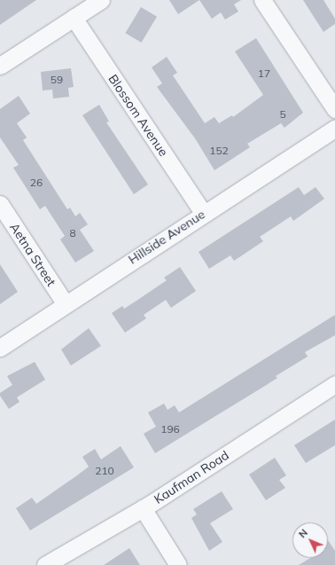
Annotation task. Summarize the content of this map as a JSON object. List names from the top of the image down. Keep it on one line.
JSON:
{"streets":{"street":["Blossom Avenue","Hillside Avenue","Aetna Street","Kaufman Road"]},"crossings":[["Blossom Avenue","Hillside Avenue"],["Hillside Avenue","Aetna Street"]],"house_numbers":["17","59","5","152","26","8","196","210"],"north":"top left"}
